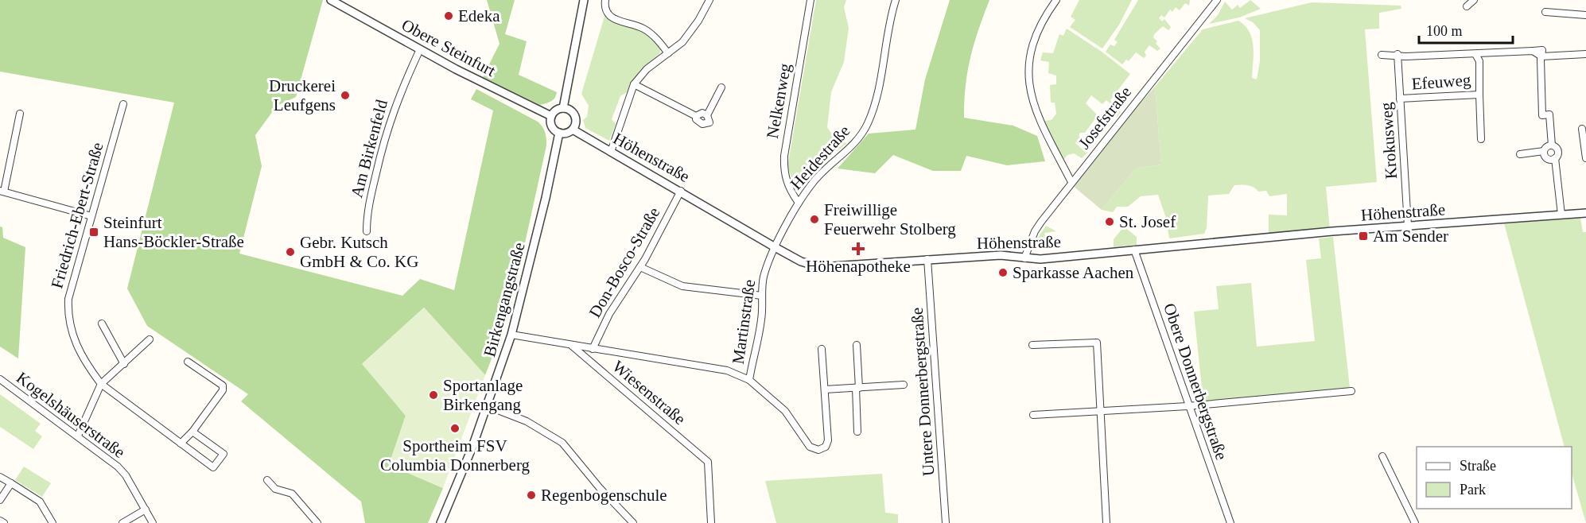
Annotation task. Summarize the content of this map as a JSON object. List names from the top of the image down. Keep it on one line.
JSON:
{"streets":{"street":["Obere Steinfurt","Efeuweg","Nelkenweg","Josefstraße","Krokusweg","Am Birkenfeld","Höhenstraße","Heidestraße","Friedrich-Ebert-Straße","Don-Bosco-Straße","Birkengangstraße","Martinstraße","Obere Donnerbergstraße","Untere Donnerbergstraße","Wiesenstraße","Kogelshäuserstraße"]},"crossings":[["Obere Steinfurt","Am Birkenfeld"],["Obere Steinfurt","Höhenstraße"],["Obere Steinfurt","Birkengangstraße"],["Efeuweg","Krokusweg"],["Nelkenweg","Heidestraße"],["Josefstraße","Höhenstraße"],["Krokusweg","Höhenstraße"],["Höhenstraße","Heidestraße"],["Höhenstraße","Don-Bosco-Straße"],["Höhenstraße","Birkengangstraße"],["Höhenstraße","Martinstraße"],["Höhenstraße","Obere Donnerbergstraße"],["Höhenstraße","Untere Donnerbergstraße"],["Heidestraße","Martinstraße"]],"places":{"other":["Edeka","Druckerei Leufgens","Freiwillige Feuerwehr Stolberg","St. Josef","Gebr. Kutsch GmbH & Co. KG","Sparkasse Aachen","Sportanlage Birkengang","Sportheim FSV Columbia Donnerberg","Regenbogenschule"],"transit":["Steinfurt Hans-Böckler-Straße","Am Sender"],"health":["Höhenapotheke"]},"legend":["Straße","Park"],"scale_bar":"100 m"}
